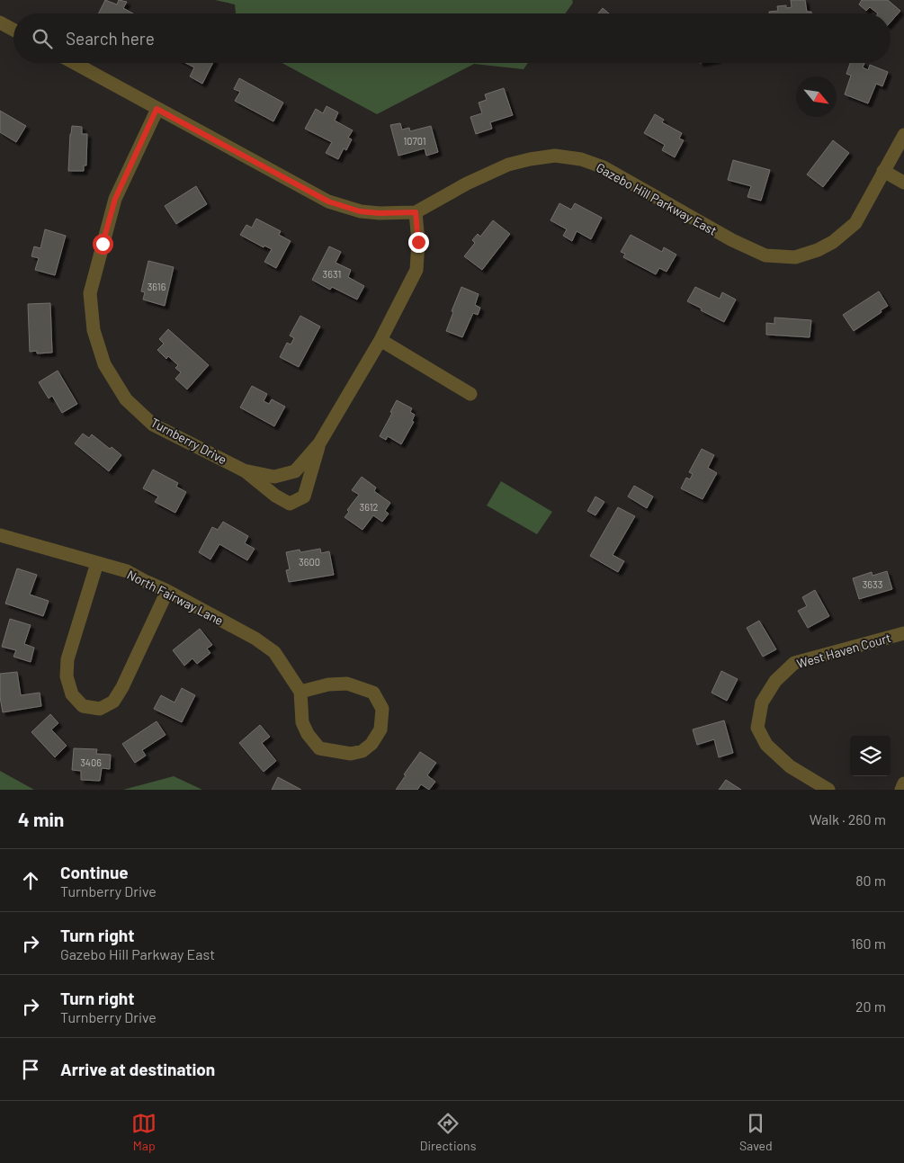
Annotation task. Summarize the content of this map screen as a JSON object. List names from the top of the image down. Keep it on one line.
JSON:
{"streets":{"street":["Gazebo Hill Parkway East","Turnberry Drive","North Fairway Lane","West Haven Court"]},"crossings":[["Gazebo Hill Parkway East","Turnberry Drive"]],"house_numbers":["10701","3631","3616","3612","3600","3633","3406"],"north":"bottom right","page":{"search":"Search here","heading":["4 min","Walk · 260 m"],"list":[["Continue","Turnberry Drive","80 m"],["Turn right","Gazebo Hill Parkway East","160 m"],["Turn right","Turnberry Drive","20 m"],"Arrive at destination"],"nav":["Map","Directions","Saved"]}}
